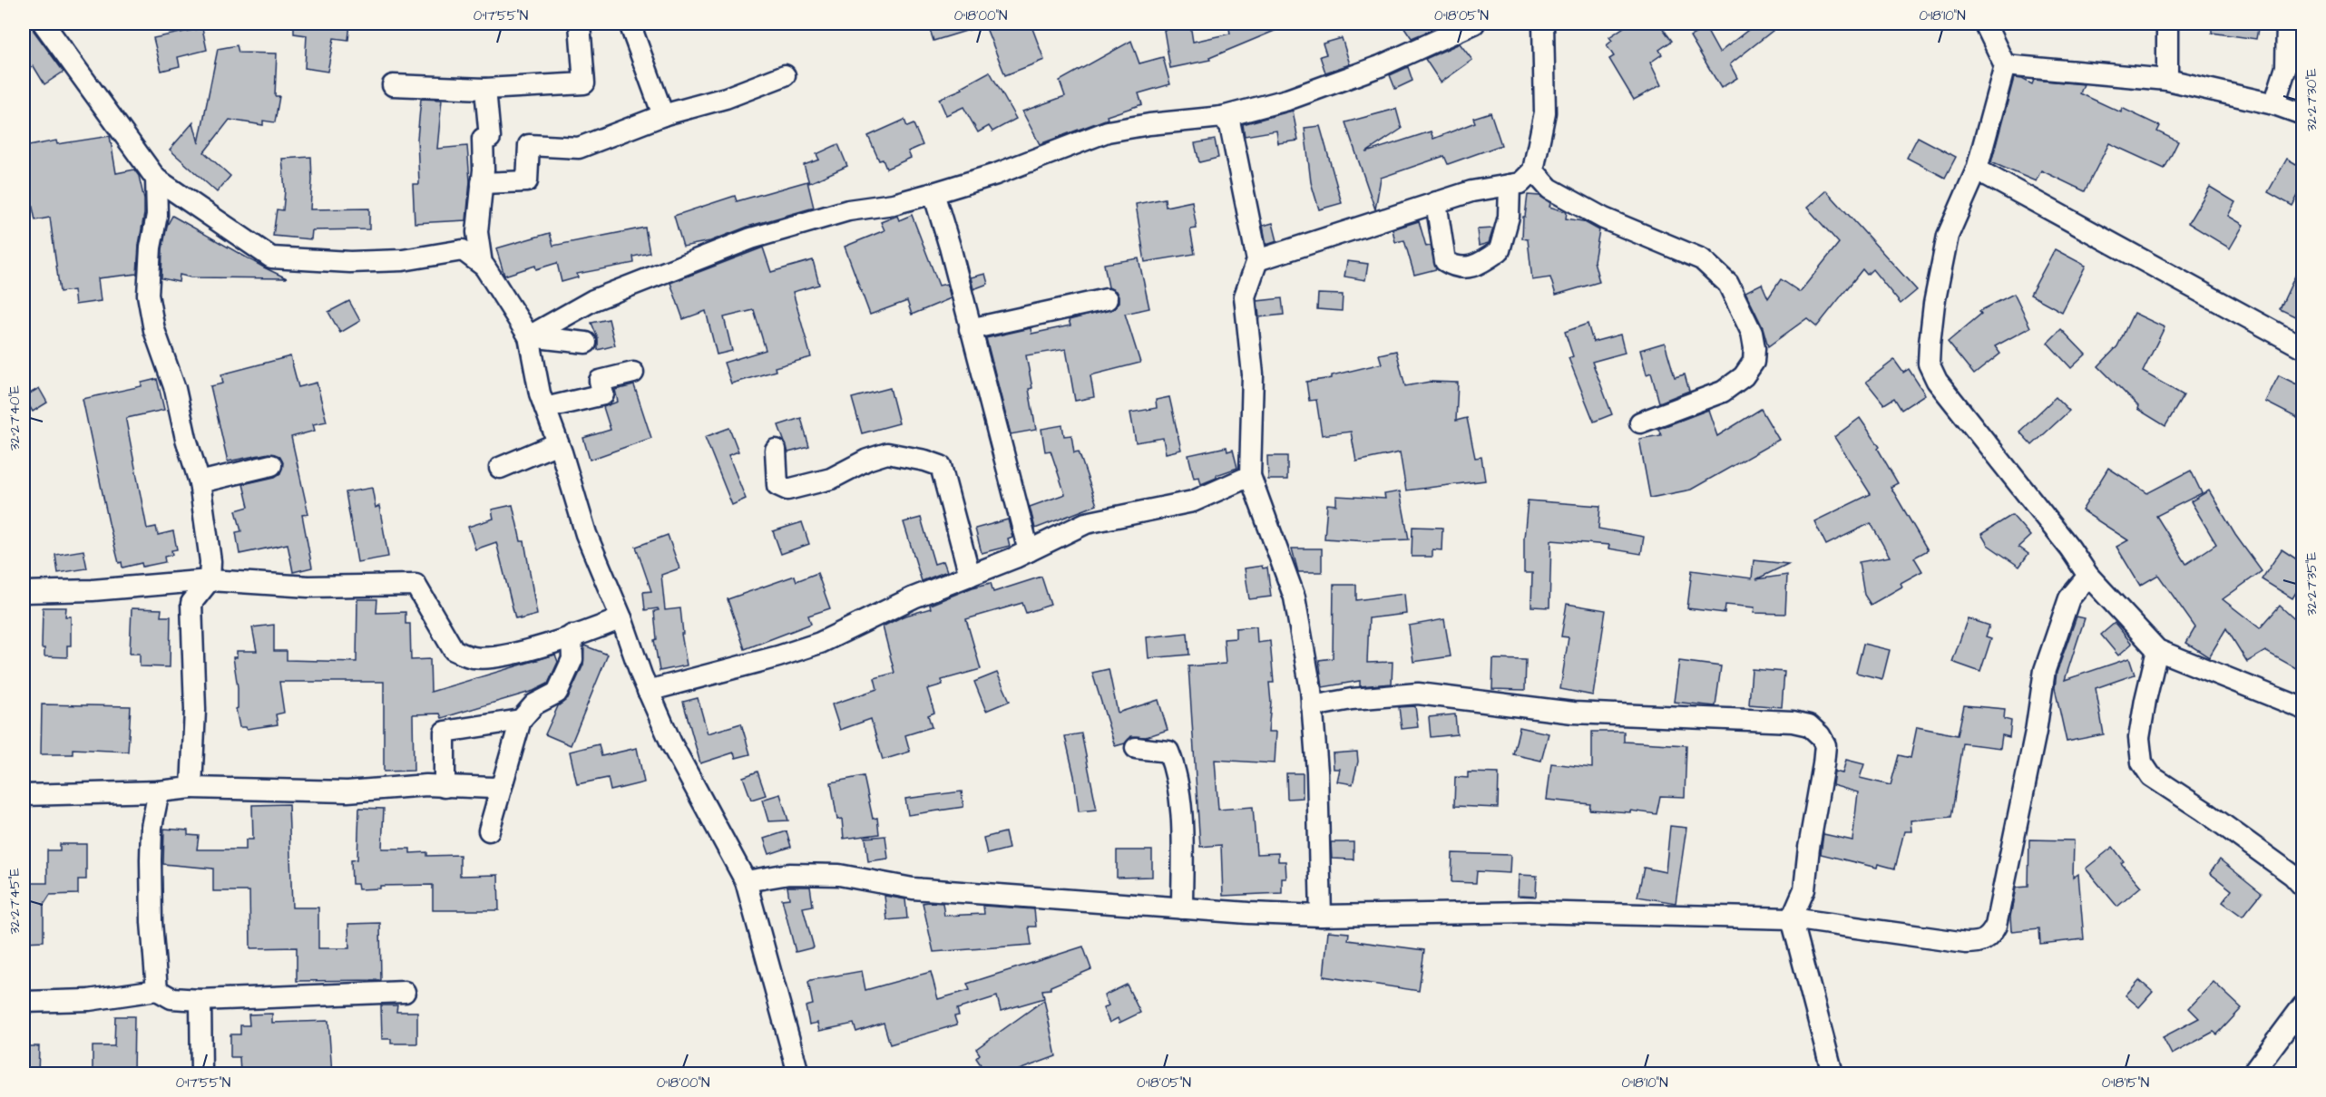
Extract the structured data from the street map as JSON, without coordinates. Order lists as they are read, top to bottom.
{
  "coordinates": [
    "0°17'55\"N",
    "0°18'00\"N",
    "0°18'05\"N",
    "0°18'10\"N",
    "32°27'30\"E",
    "32°27'40\"E",
    "32°27'35\"E",
    "32°27'45\"E",
    "0°18'15\"N"
  ]
}
